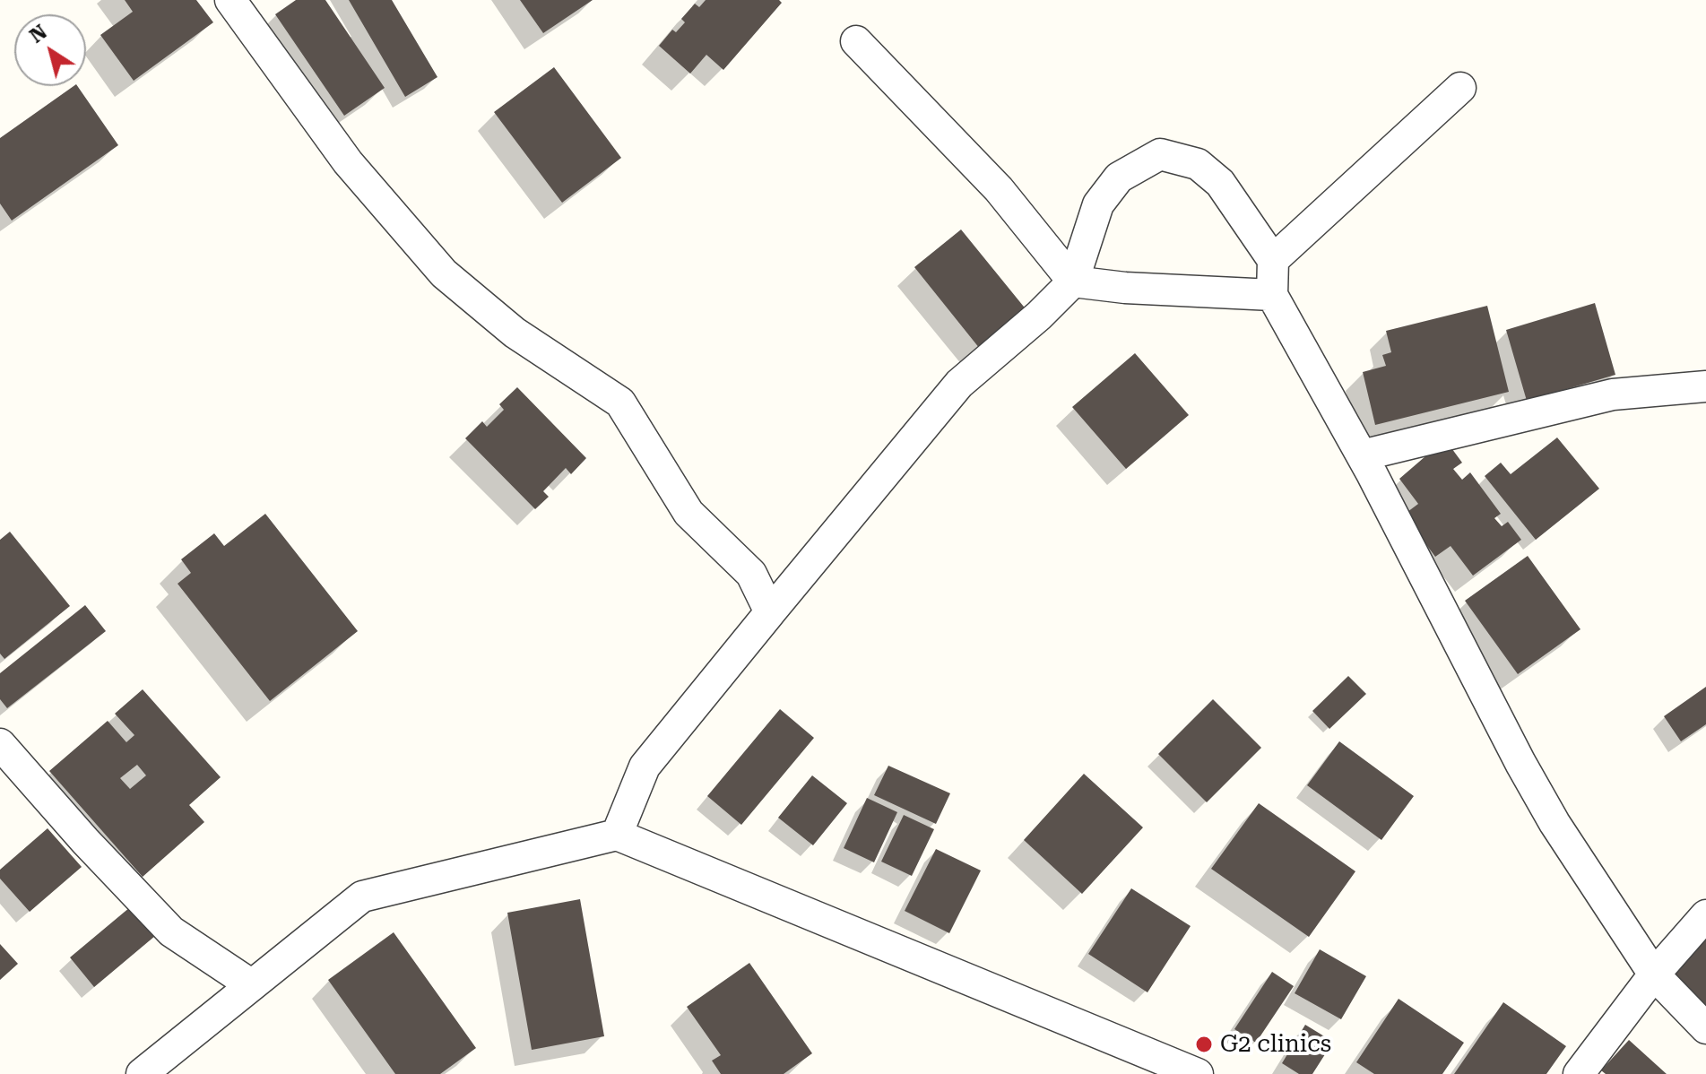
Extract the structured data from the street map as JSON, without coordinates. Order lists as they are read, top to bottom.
{
  "places": ["G2 clinics"],
  "north": "top left"
}
